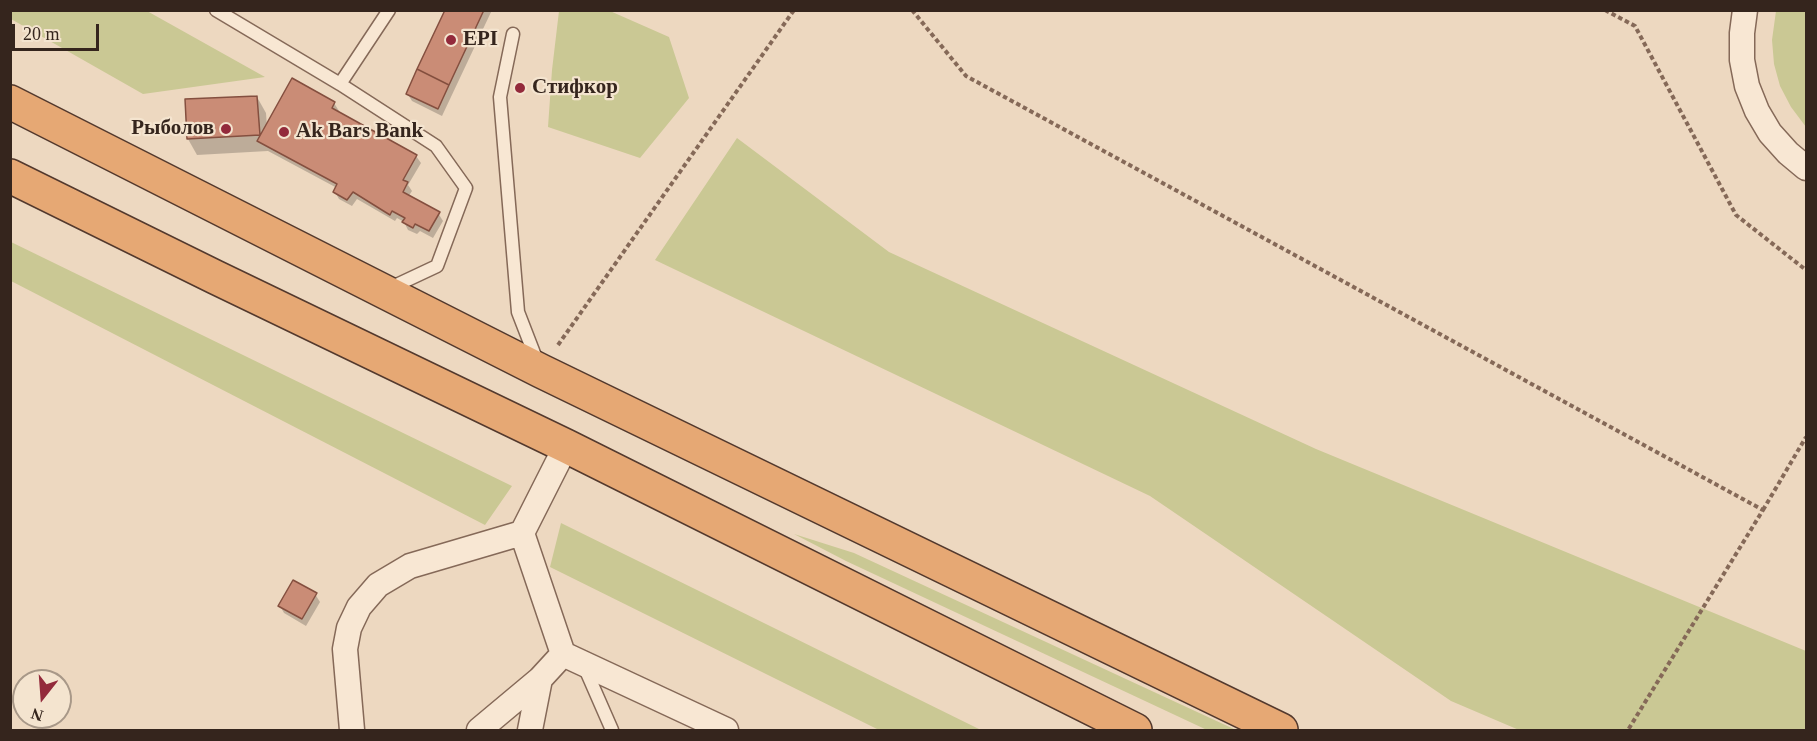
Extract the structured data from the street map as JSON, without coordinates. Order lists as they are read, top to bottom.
{
  "places": [
    "EPI",
    "Стифкор",
    "Рыболов",
    "Ak Bars Bank"
  ],
  "scale_bar": "20 m",
  "north": "bottom"
}
